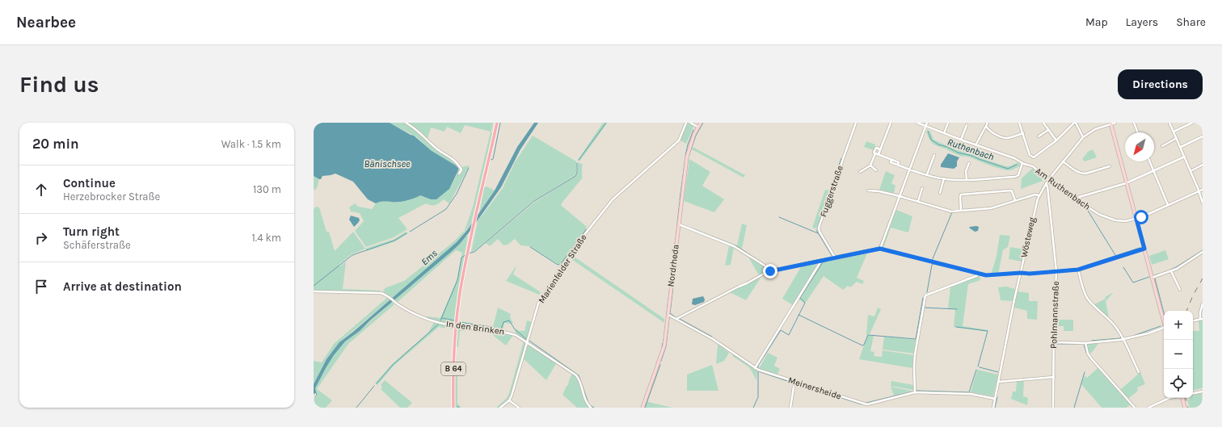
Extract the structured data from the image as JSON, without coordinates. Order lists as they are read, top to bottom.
{
  "streets": {
    "main road": ["Nordrheda", "B 64"],
    "street": [
      "Am Ruthenbach",
      "Fuggerstraße",
      "Wösteweg",
      "Marienfelder Straße",
      "Pohlmannstraße",
      "In den Brinken",
      "Meinersheide"
    ]
  },
  "crossings": [
    ["Am Ruthenbach", "Wösteweg"],
    ["Wösteweg", "Pohlmannstraße"],
    ["Wösteweg", "Meinersheide"],
    ["Nordrheda", "Meinersheide"],
    ["Marienfelder Straße", "In den Brinken"]
  ],
  "water": ["Ruthenbach", "Bänischsee", "Ems"],
  "north": "bottom left",
  "page": {
    "header": "Nearbee",
    "nav": ["Map", "Layers", "Share"],
    "buttons": "Directions",
    "title": "Find us",
    "heading": ["20 min", "Walk · 1.5 km"],
    "list": [
      ["Continue", "Herzebrocker Straße", "130 m"],
      ["Turn right", "Schäferstraße", "1.4 km"],
      "Arrive at destination"
    ],
    "map_buttons": ["+", "−"]
  }
}
